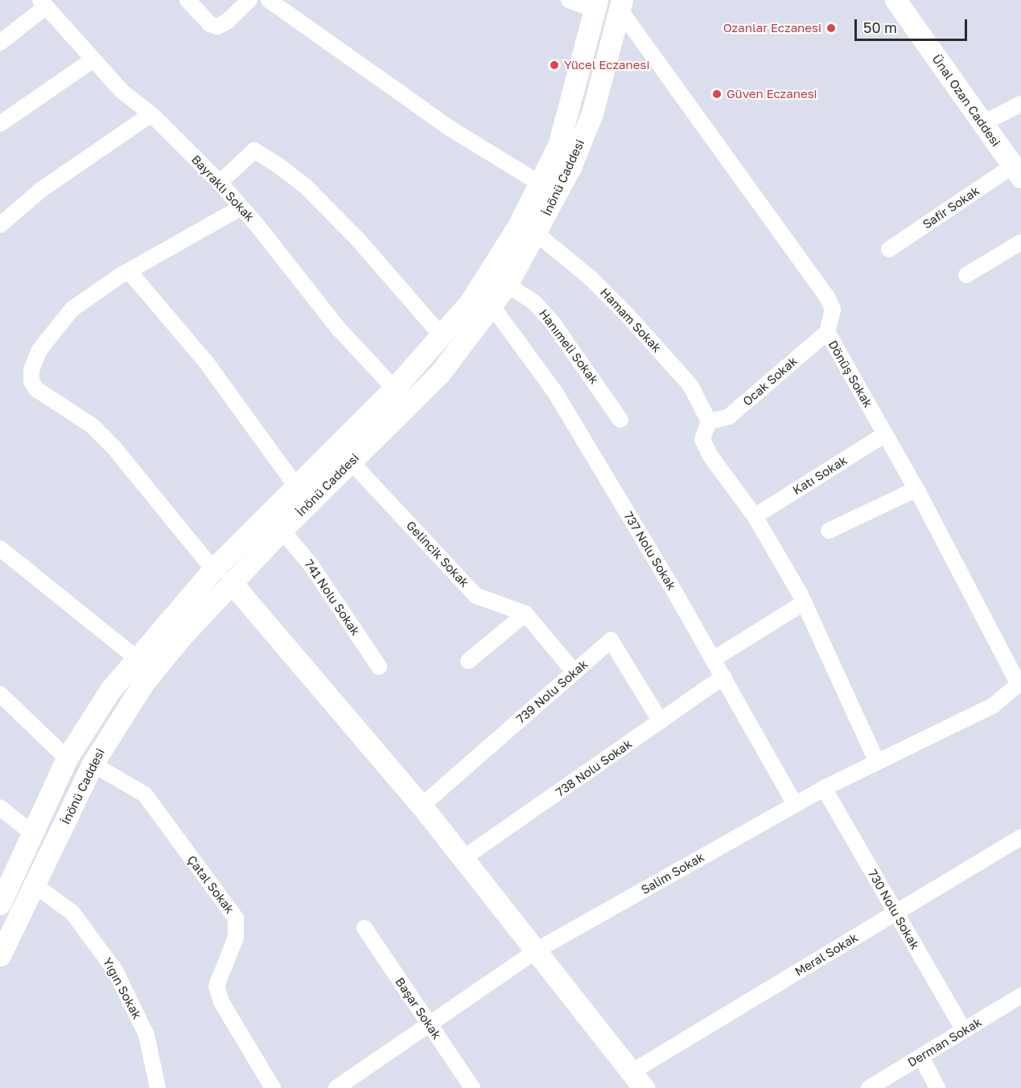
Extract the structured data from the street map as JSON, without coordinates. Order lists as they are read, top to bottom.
{
  "streets": {
    "main road": ["Ünal Ozan Caddesi", "İnönü Caddesi"],
    "street": [
      "Bayraklı Sokak",
      "Safir Sokak",
      "Hamam Sokak",
      "Hanımeli Sokak",
      "Dönüş Sokak",
      "Ocak Sokak",
      "Katı Sokak",
      "737 Nolu Sokak",
      "Gelincik Sokak",
      "741 Nolu Sokak",
      "739 Nolu Sokak",
      "738 Nolu Sokak",
      "Salim Sokak",
      "Çatal Sokak",
      "730 Nolu Sokak",
      "Meral Sokak",
      "Yığın Sokak",
      "Başar Sokak",
      "Derman Sokak"
    ]
  },
  "crossings": [
    ["Ünal Ozan Caddesi", "Safir Sokak"],
    ["İnönü Caddesi", "Bayraklı Sokak"],
    ["İnönü Caddesi", "Hamam Sokak"],
    ["İnönü Caddesi", "Hanımeli Sokak"],
    ["İnönü Caddesi", "Dönüş Sokak"],
    ["İnönü Caddesi", "737 Nolu Sokak"],
    ["İnönü Caddesi", "Gelincik Sokak"],
    ["İnönü Caddesi", "741 Nolu Sokak"],
    ["İnönü Caddesi", "Çatal Sokak"],
    ["İnönü Caddesi", "Yığın Sokak"],
    ["Hamam Sokak", "Ocak Sokak"],
    ["Dönüş Sokak", "Ocak Sokak"],
    ["Dönüş Sokak", "Katı Sokak"],
    ["Dönüş Sokak", "Salim Sokak"],
    ["737 Nolu Sokak", "738 Nolu Sokak"],
    ["737 Nolu Sokak", "Salim Sokak"],
    ["Gelincik Sokak", "739 Nolu Sokak"],
    ["739 Nolu Sokak", "738 Nolu Sokak"],
    ["Salim Sokak", "730 Nolu Sokak"],
    ["Salim Sokak", "Başar Sokak"],
    ["730 Nolu Sokak", "Meral Sokak"],
    ["730 Nolu Sokak", "Derman Sokak"]
  ],
  "places": ["Ozanlar Eczanesi", "Yücel Eczanesi", "Güven Eczanesi"],
  "scale_bar": "50 m"
}
